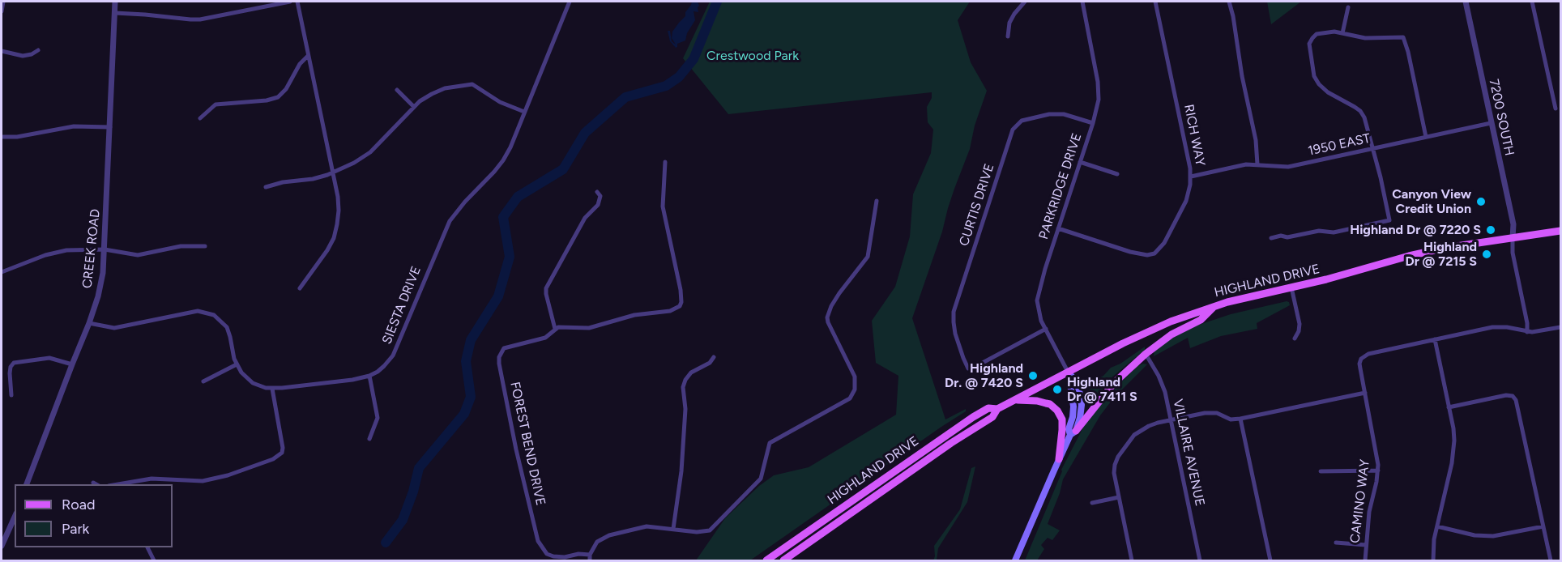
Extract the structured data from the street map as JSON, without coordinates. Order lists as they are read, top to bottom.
{
  "streets": {
    "main road": ["HIGHLAND DRIVE"],
    "street": [
      "7200 SOUTH",
      "RICH WAY",
      "1950 EAST",
      "PARKRIDGE DRIVE",
      "CURTIS DRIVE",
      "CREEK ROAD",
      "SIESTA DRIVE",
      "FOREST BEND DRIVE",
      "VILLAIRE AVENUE",
      "CAMINO WAY"
    ]
  },
  "crossings": [
    ["7200 SOUTH", "1950 EAST"],
    ["7200 SOUTH", "HIGHLAND DRIVE"],
    ["RICH WAY", "1950 EAST"],
    ["RICH WAY", "PARKRIDGE DRIVE"],
    ["PARKRIDGE DRIVE", "CURTIS DRIVE"],
    ["PARKRIDGE DRIVE", "HIGHLAND DRIVE"],
    ["CREEK ROAD", "SIESTA DRIVE"]
  ],
  "parks": ["Crestwood Park"],
  "places": [
    "Canyon View Credit Union",
    "Highland Dr @ 7220 S",
    "Highland Dr @ 7215 S",
    "Highland Dr. @ 7420 S",
    "Highland Dr @ 7411 S"
  ],
  "legend": ["Road", "Park"]
}
